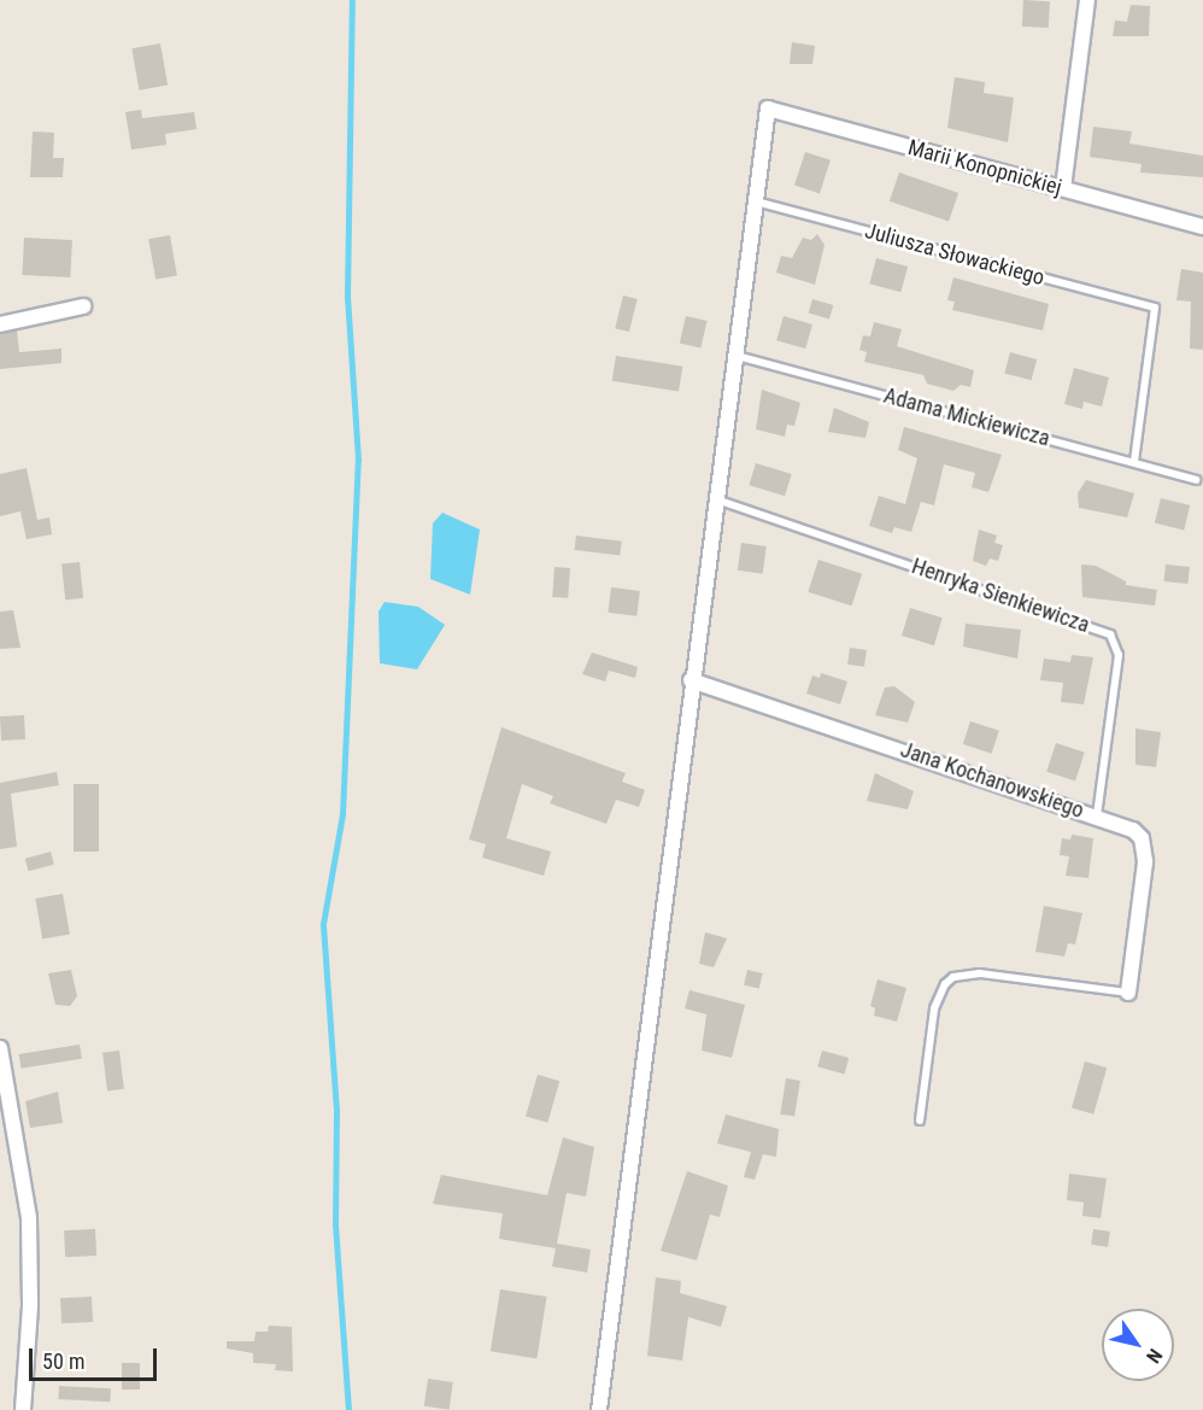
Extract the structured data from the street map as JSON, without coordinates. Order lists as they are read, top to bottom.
{
  "streets": {
    "street": ["Marii Konopnickiej", "Jana Kochanowskiego"],
    "lane": ["Juliusza Słowackiego", "Adama Mickiewicza", "Henryka Sienkiewicza"]
  },
  "crossings": [
    ["Marii Konopnickiej", "Juliusza Słowackiego"],
    ["Juliusza Słowackiego", "Adama Mickiewicza"],
    ["Henryka Sienkiewicza", "Jana Kochanowskiego"]
  ],
  "scale_bar": "50 m",
  "north": "bottom right"
}
